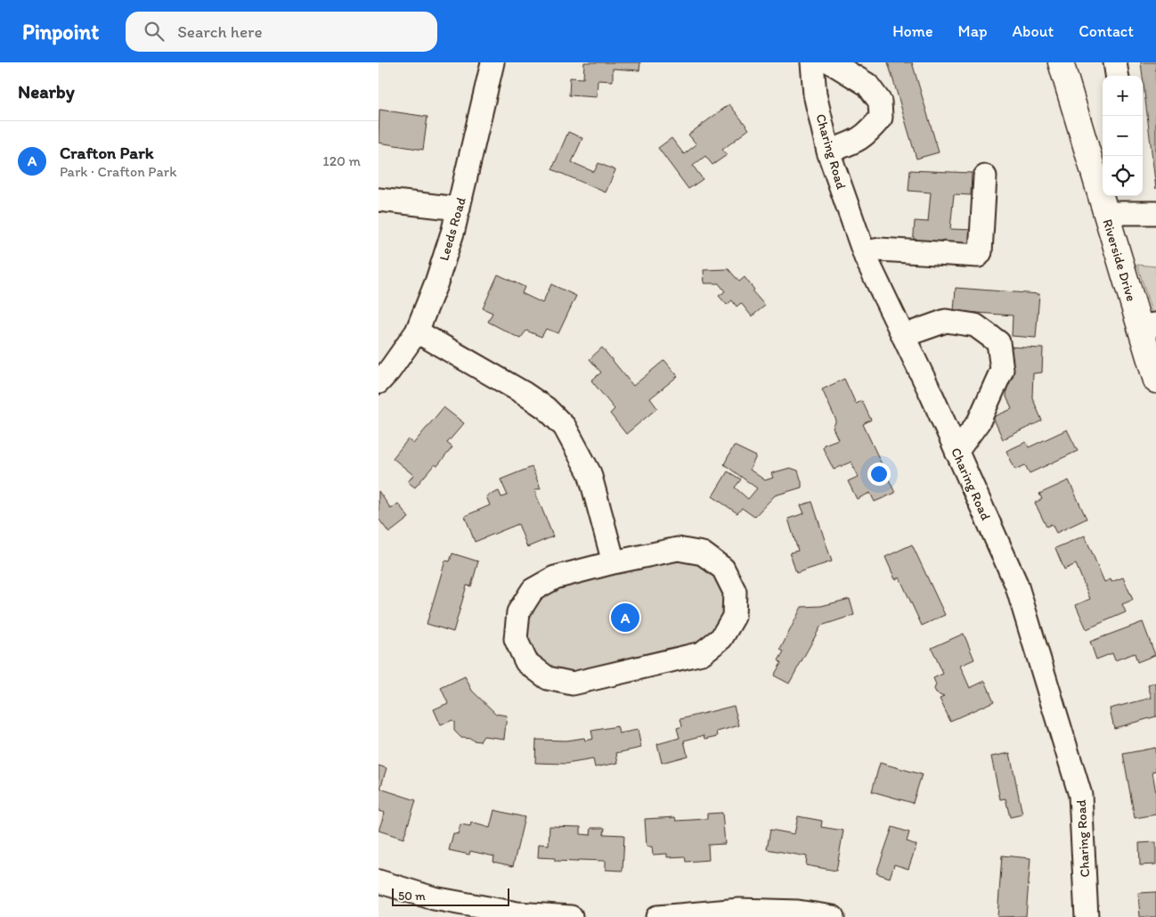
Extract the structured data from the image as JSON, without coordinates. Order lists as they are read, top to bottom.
{
  "streets": {
    "main road": ["Riverside Drive"],
    "street": ["Charing Road", "Leeds Road"]
  },
  "scale_bar": "50 m",
  "page": {
    "header": "Pinpoint",
    "search": "Search here",
    "nav": [
      "Home",
      "Map",
      "About",
      "Contact"
    ],
    "heading": "Nearby",
    "map_buttons": ["+", "−"],
    "list": [
      {
        "mark": "A",
        "name": "Crafton Park",
        "note": "Park · Crafton Park",
        "value": "120 m"
      }
    ],
    "pins": "A",
    "scale": "50 m"
  }
}
